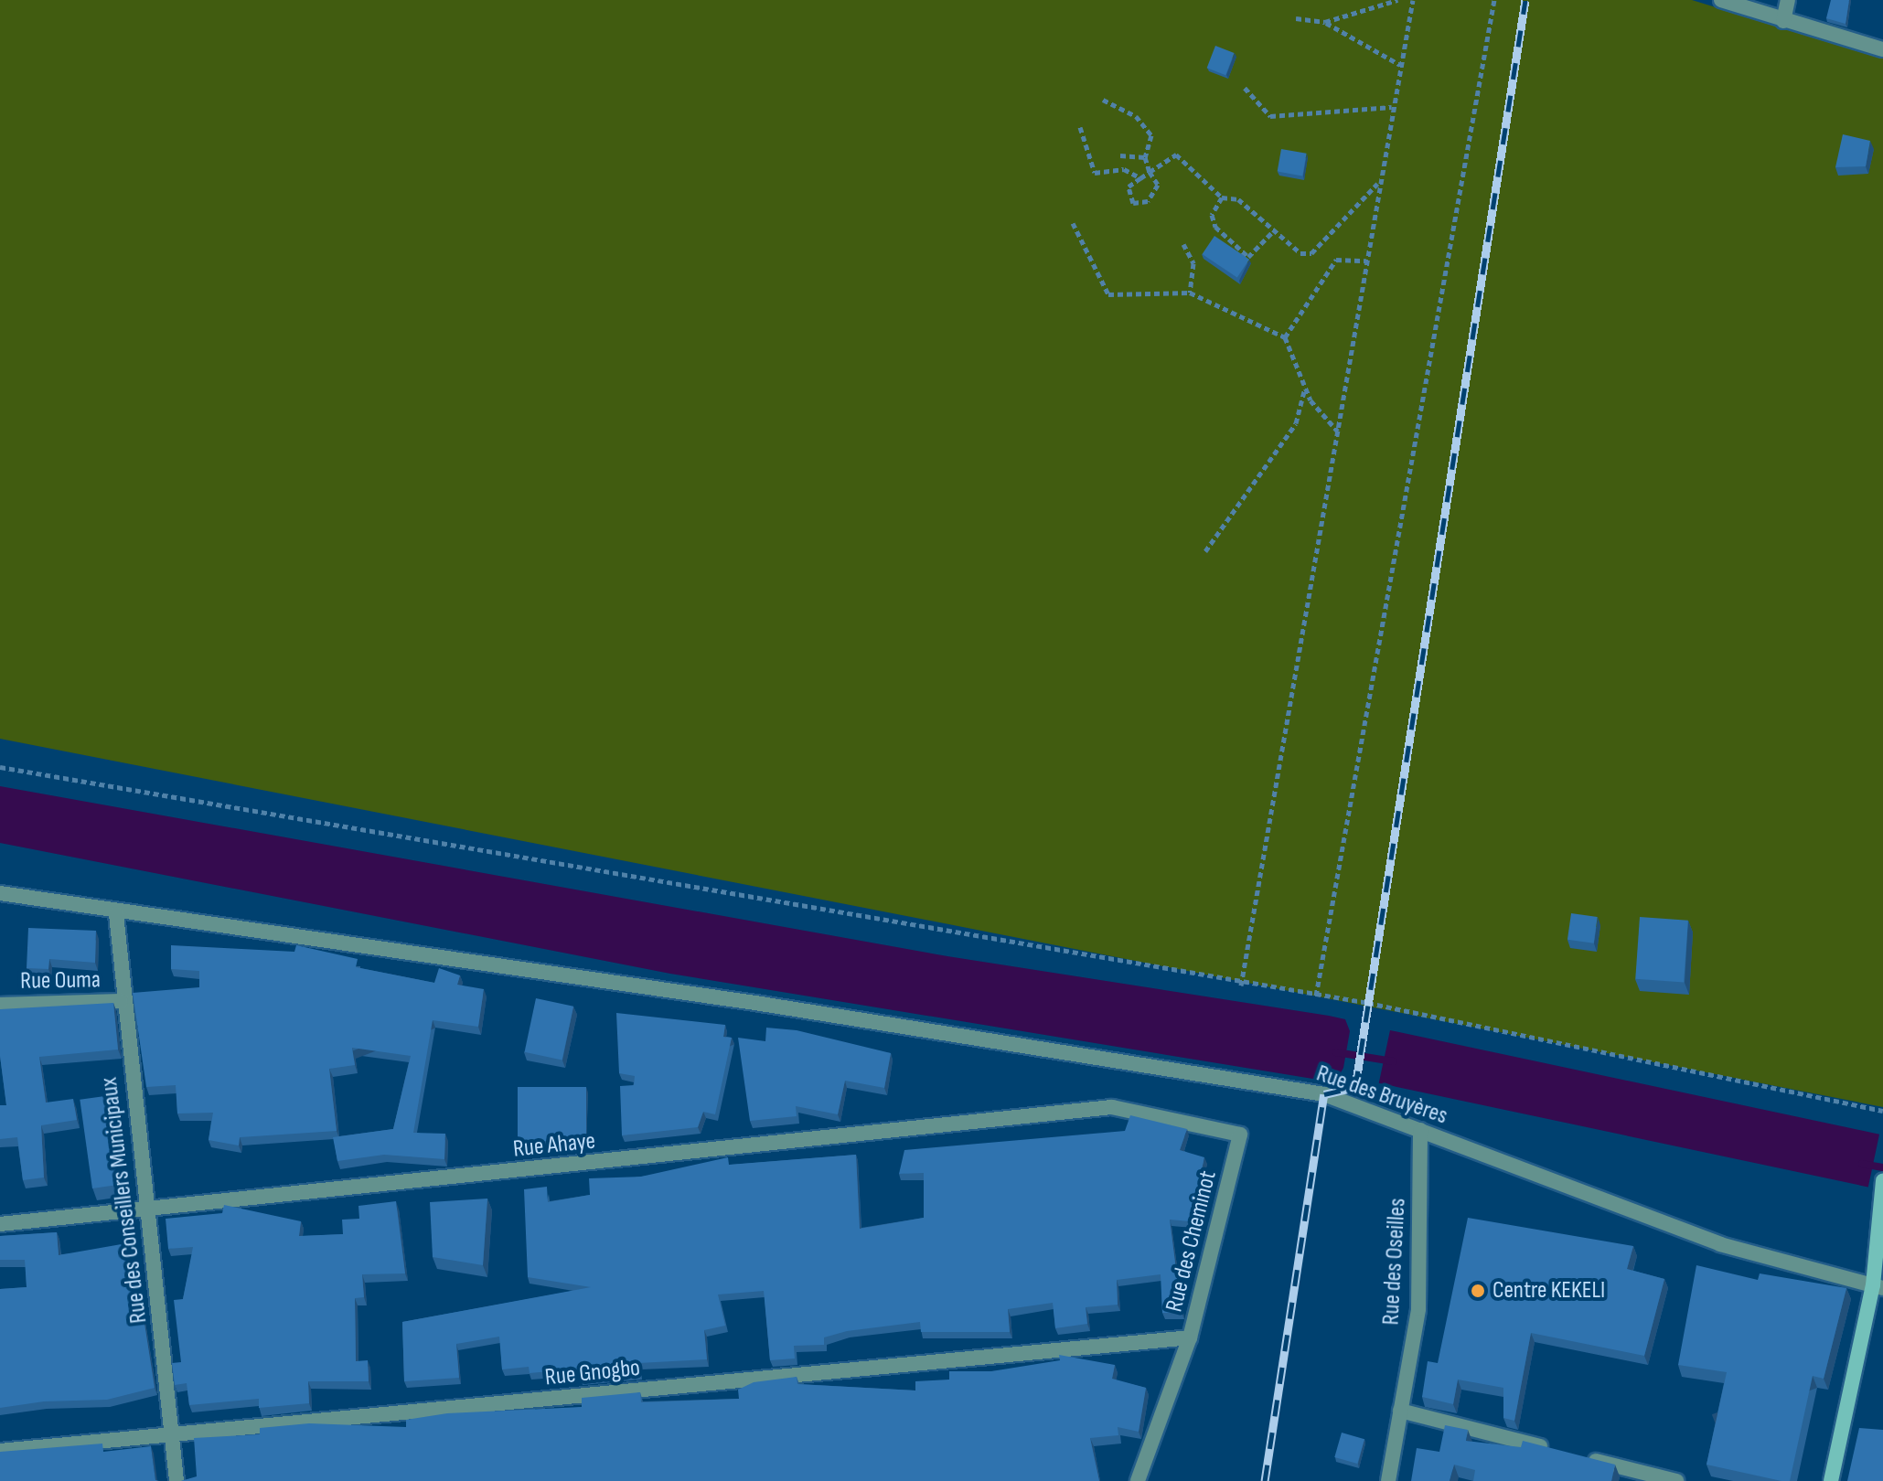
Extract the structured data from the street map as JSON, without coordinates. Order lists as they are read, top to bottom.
{
  "streets": {
    "street": [
      "Rue Ouma",
      "Rue des Bruyères",
      "Rue Ahaye",
      "Rue des Conseillers Municipaux",
      "Rue des Cheminot",
      "Rue des Oseilles",
      "Rue Gnogbo"
    ]
  },
  "crossings": [
    ["Rue Ouma", "Rue des Conseillers Municipaux"],
    ["Rue des Bruyères", "Rue des Conseillers Municipaux"],
    ["Rue des Bruyères", "Rue des Oseilles"],
    ["Rue Ahaye", "Rue des Conseillers Municipaux"],
    ["Rue Ahaye", "Rue des Cheminot"],
    ["Rue des Conseillers Municipaux", "Rue Gnogbo"],
    ["Rue des Cheminot", "Rue Gnogbo"]
  ],
  "places": ["Centre KEKELI"]
}
